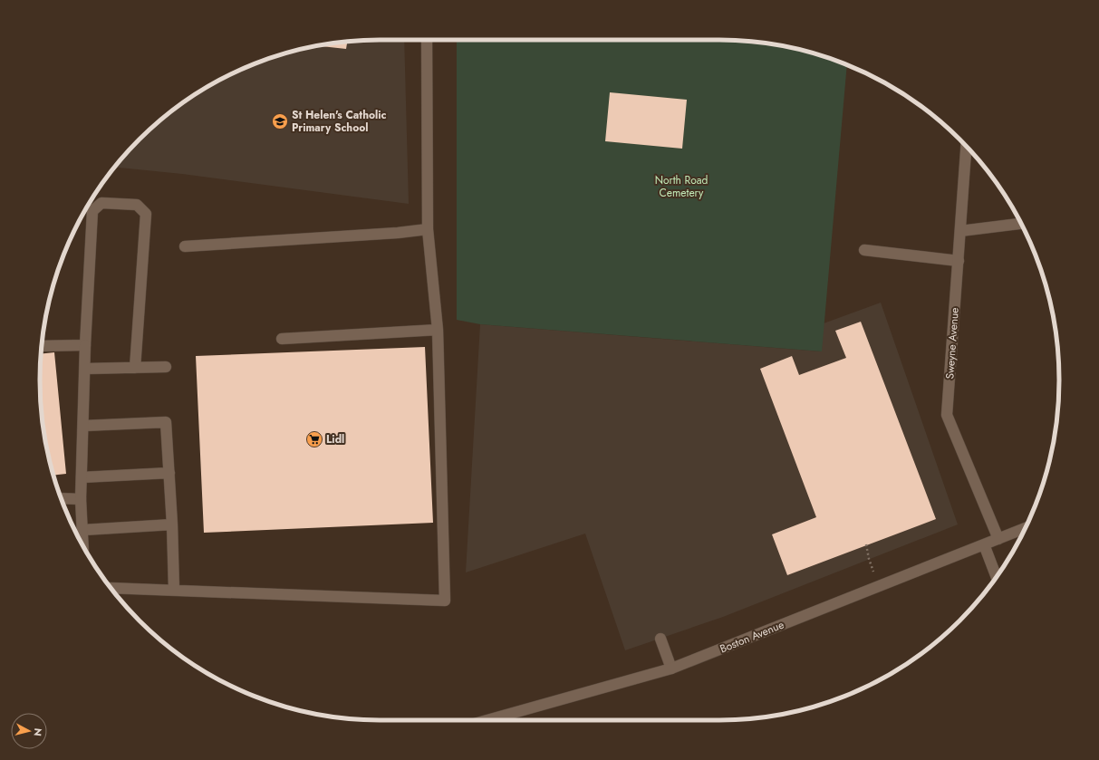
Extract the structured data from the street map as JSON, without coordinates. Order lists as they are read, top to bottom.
{
  "streets": {
    "street": ["Sweyne Avenue", "Boston Avenue"]
  },
  "crossings": [
    ["Sweyne Avenue", "Boston Avenue"]
  ],
  "parks": ["North Road Cemetery"],
  "places": {
    "school or university": ["St Helen's Catholic Primary School"],
    "supermarket": ["Lidl"]
  },
  "north": "right"
}
